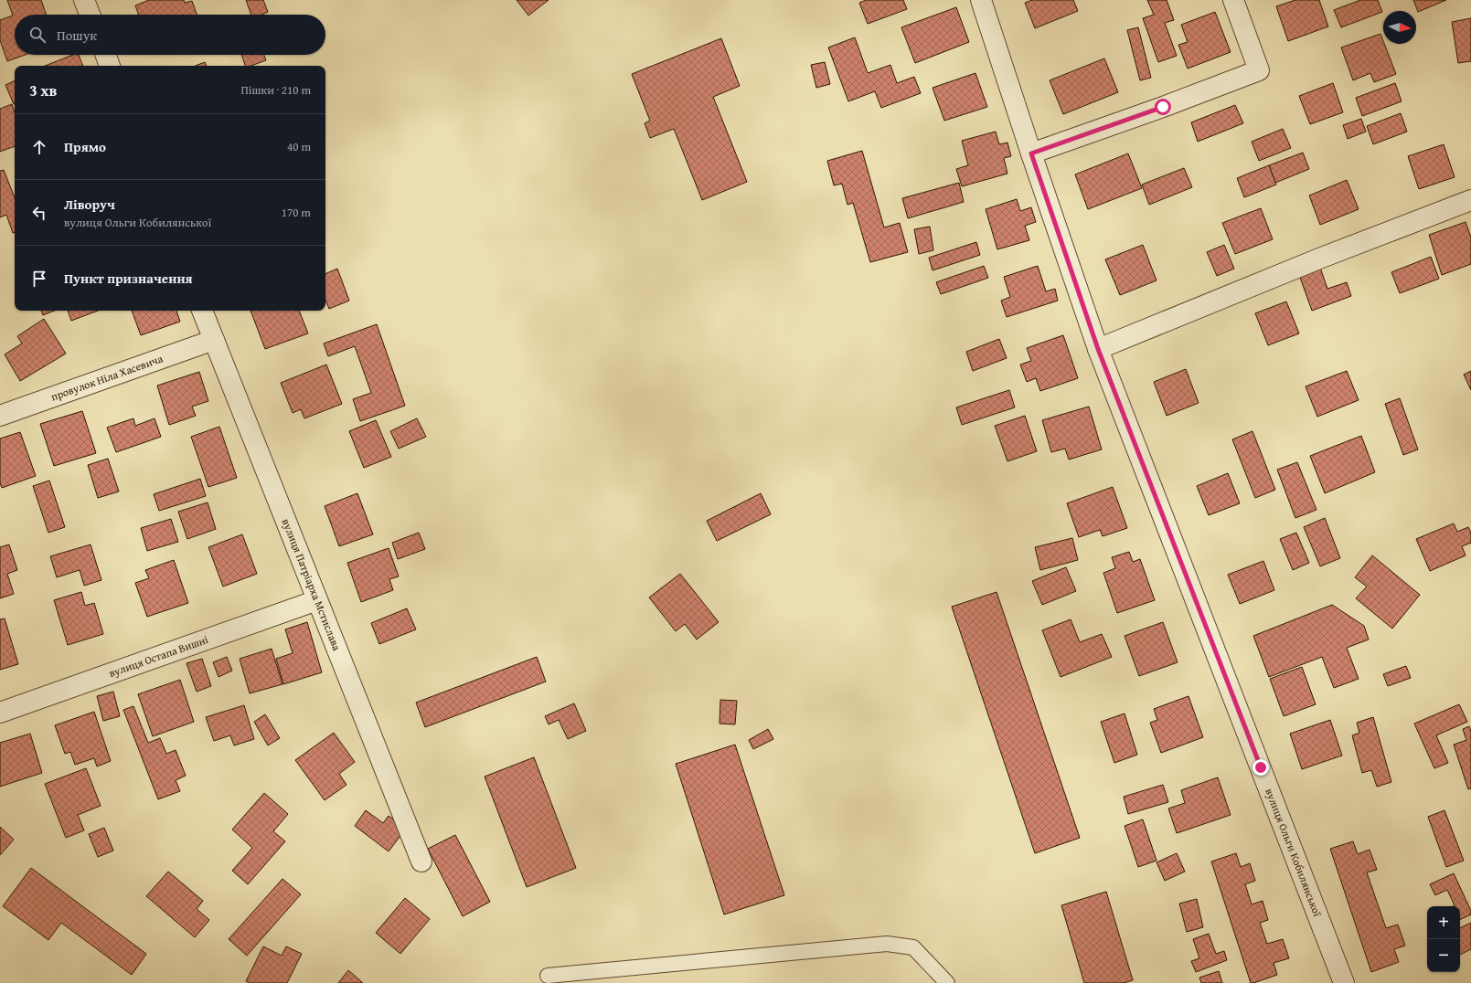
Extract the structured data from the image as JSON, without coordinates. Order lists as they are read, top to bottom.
{
  "streets": {
    "street": [
      "провулок Ніла Хасевича",
      "вулиця Патріарха Мстислава",
      "вулиця Остапа Вишні",
      "вулиця Ольги Кобилянської"
    ]
  },
  "crossings": [
    ["провулок Ніла Хасевича", "вулиця Патріарха Мстислава"],
    ["вулиця Патріарха Мстислава", "вулиця Остапа Вишні"]
  ],
  "north": "right",
  "page": {
    "search": "Пошук",
    "heading": ["3 хв", "Пішки · 210 m"],
    "list": [
      ["Прямо", "40 m"],
      ["Ліворуч", "вулиця Ольги Кобилянської", "170 m"],
      "Пункт призначення"
    ],
    "map_buttons": ["+", "−"]
  }
}
